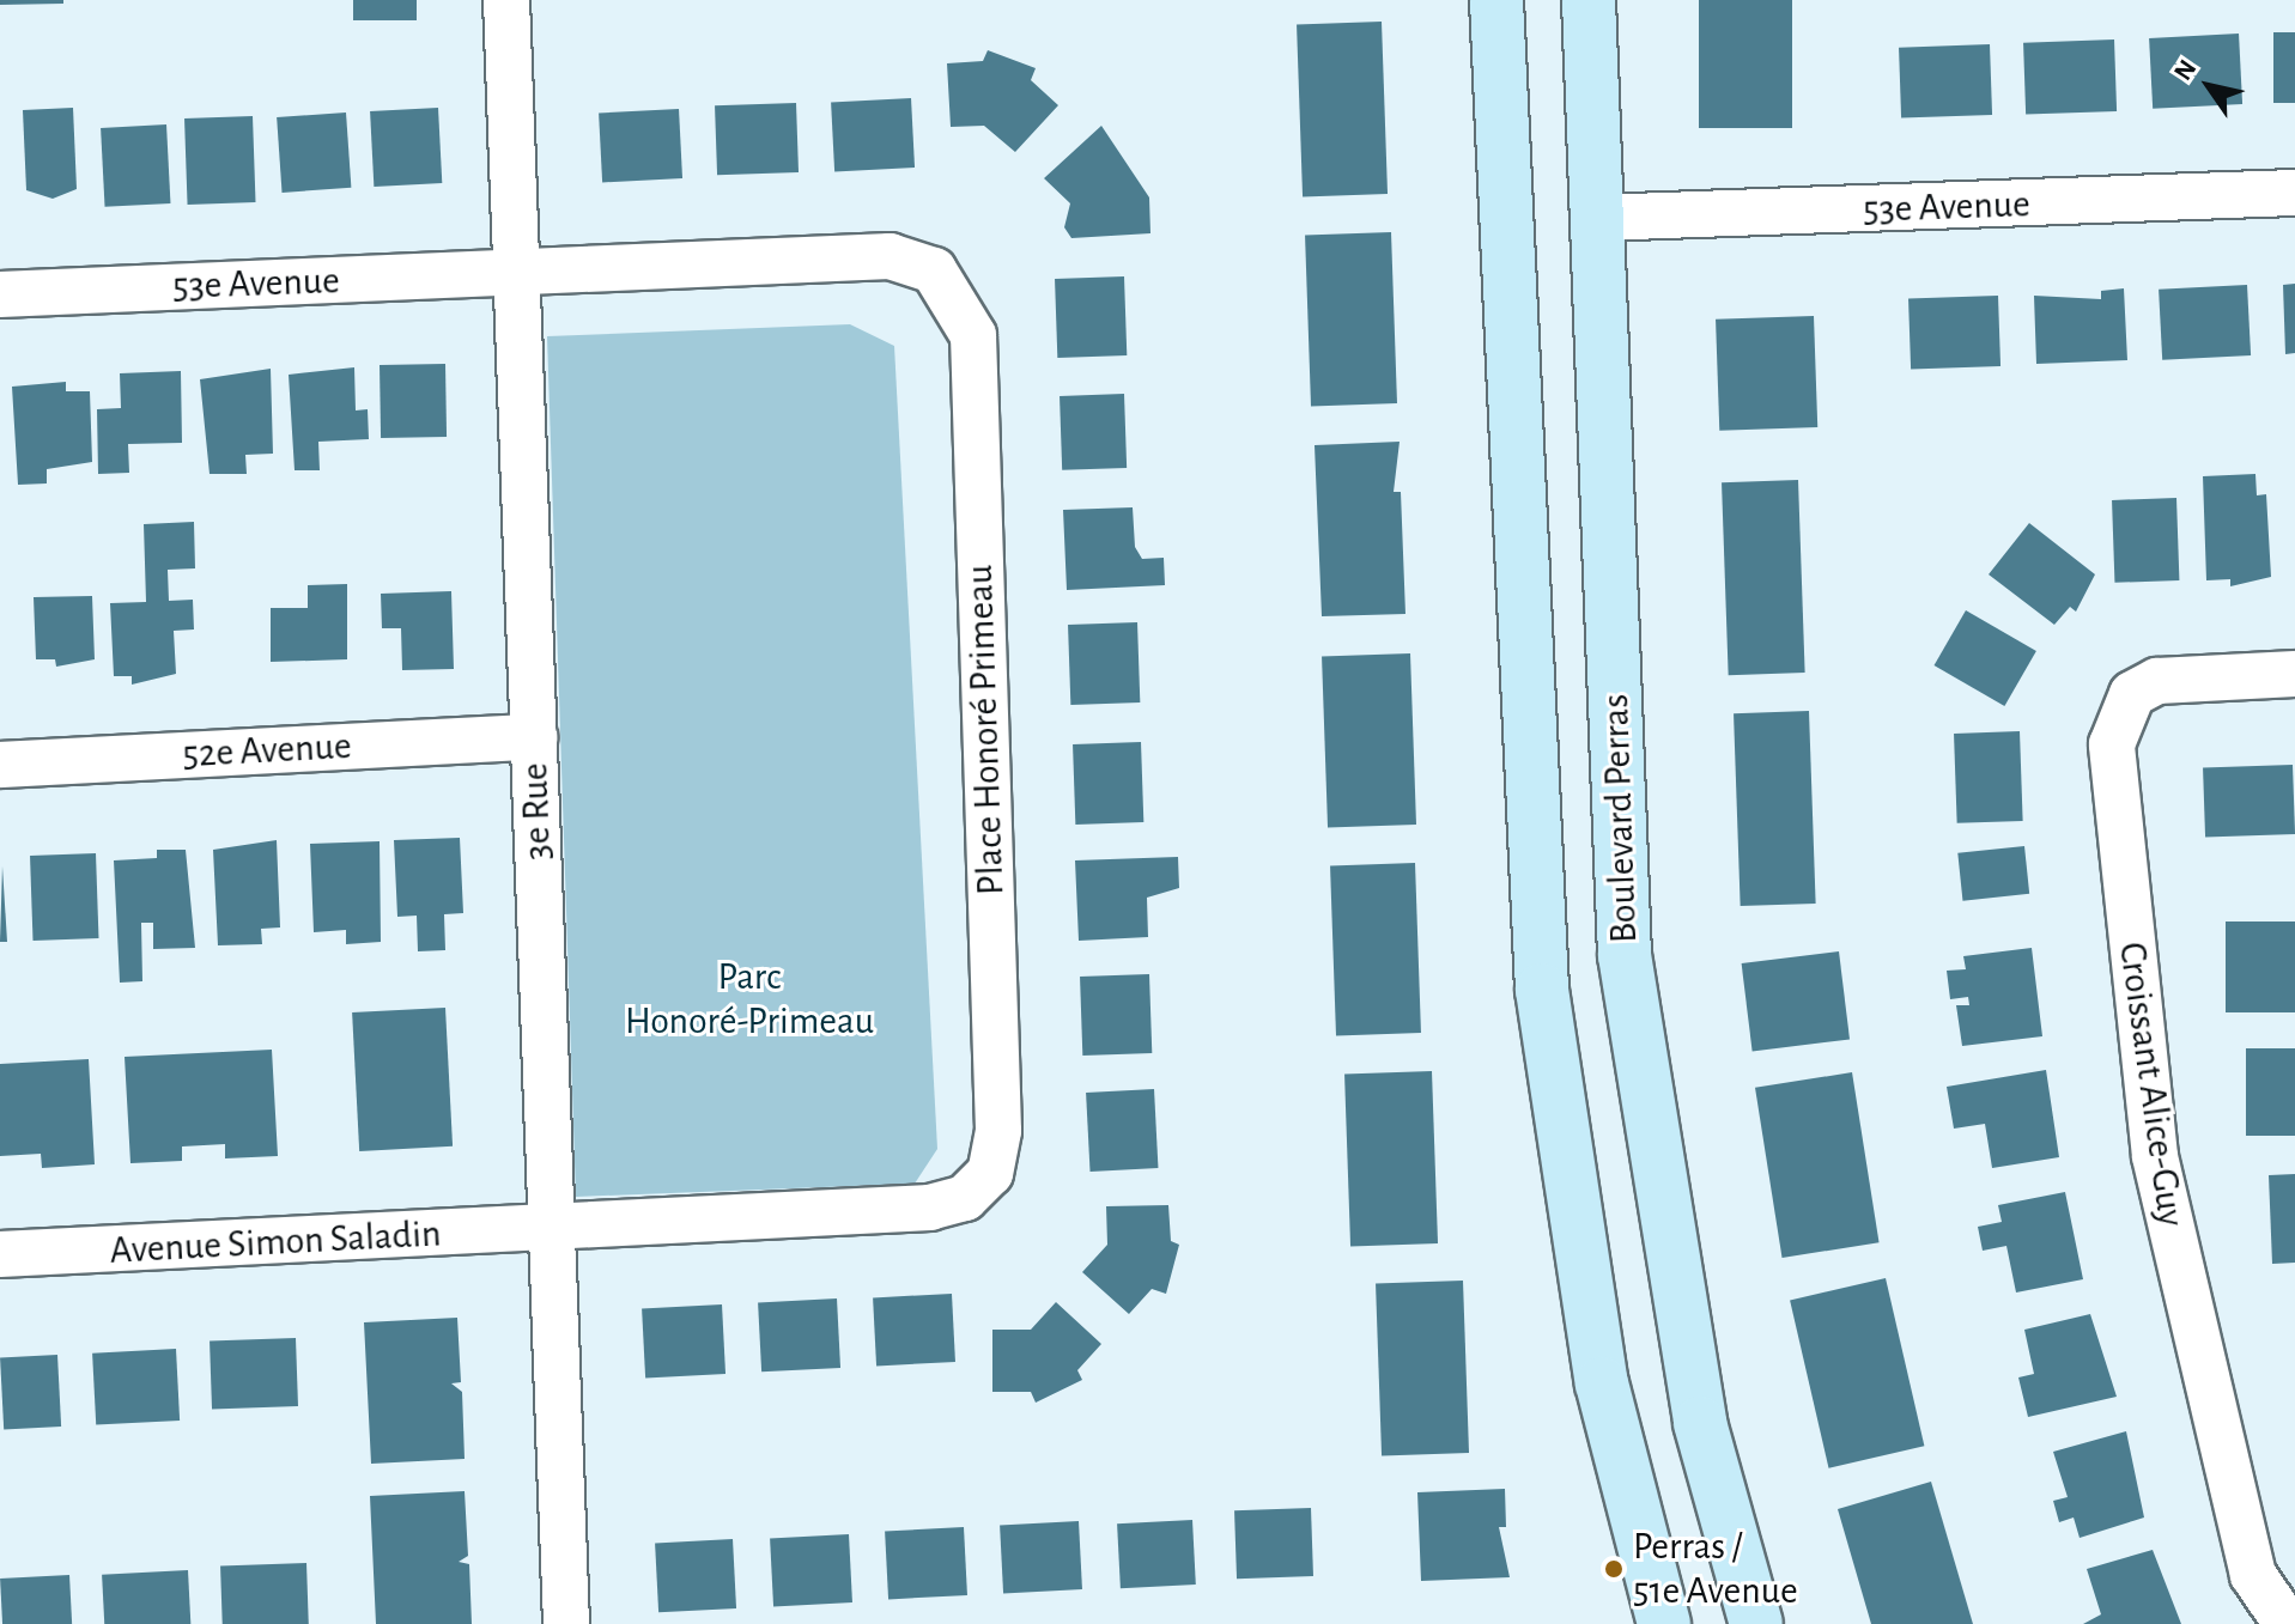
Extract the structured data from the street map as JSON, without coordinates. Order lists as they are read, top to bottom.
{
  "streets": {
    "main road": ["Boulevard Perras"],
    "street": [
      "53e Avenue",
      "Place Honoré Primeau",
      "52e Avenue",
      "3e Rue",
      "Croissant Alice-Guy",
      "Avenue Simon Saladin"
    ]
  },
  "crossings": [
    ["53e Avenue", "Place Honoré Primeau"],
    ["53e Avenue", "3e Rue"],
    ["53e Avenue", "Boulevard Perras"],
    ["Place Honoré Primeau", "3e Rue"],
    ["Place Honoré Primeau", "Avenue Simon Saladin"],
    ["52e Avenue", "3e Rue"],
    ["3e Rue", "Avenue Simon Saladin"]
  ],
  "parks": ["Parc Honoré-Primeau"],
  "places": ["Perras / 51e Avenue"],
  "north": "top left"
}
